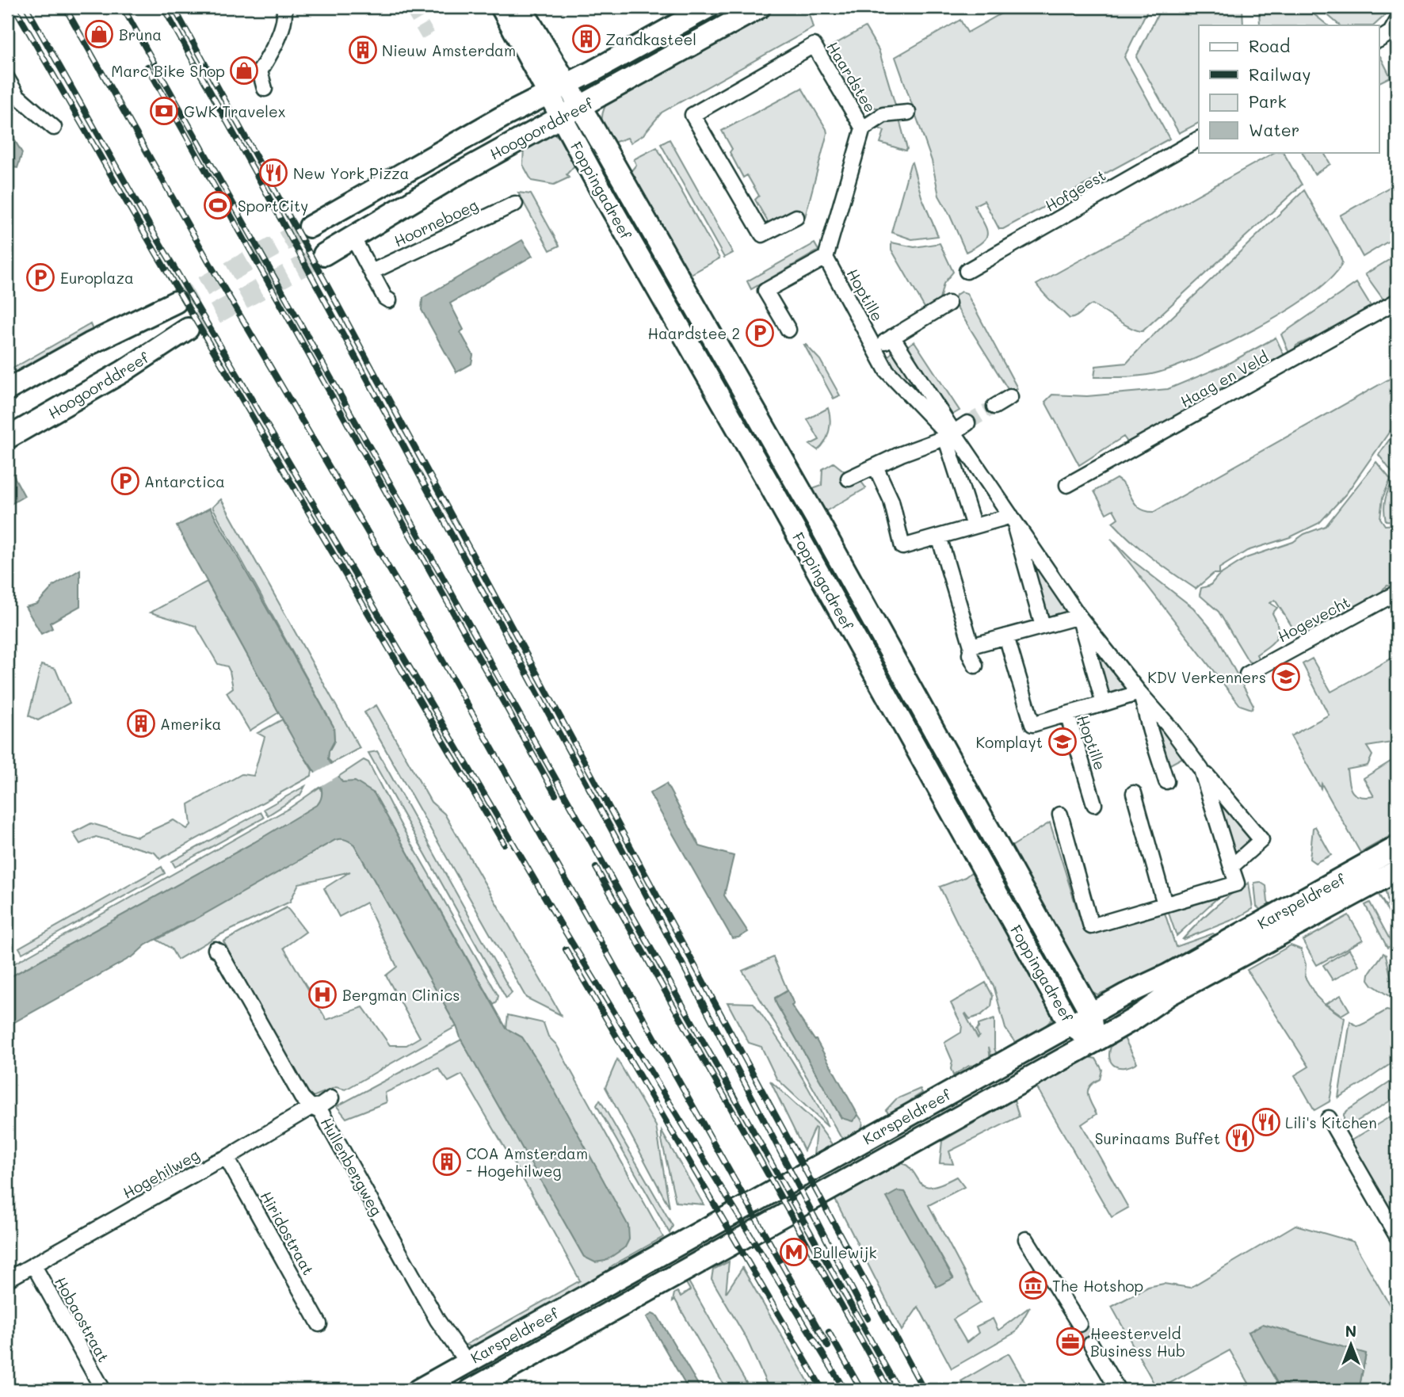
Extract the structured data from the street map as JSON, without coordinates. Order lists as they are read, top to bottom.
{
  "streets": {
    "street": [
      "Haardstee",
      "Hoogoorddreef",
      "Foppingadreef",
      "Hofgeest",
      "Hoorneboeg",
      "Hoptille",
      "Haag en Veld",
      "Hogevecht",
      "Karspeldreef",
      "Hullenbergweg",
      "Hogehilweg",
      "Hiridostraat",
      "Hobaostraat"
    ]
  },
  "crossings": [
    ["Haardstee", "Hoptille"],
    ["Hoogoorddreef", "Foppingadreef"],
    ["Foppingadreef", "Karspeldreef"],
    ["Karspeldreef", "Hullenbergweg"],
    ["Hullenbergweg", "Hogehilweg"],
    ["Hogehilweg", "Hiridostraat"],
    ["Hogehilweg", "Hobaostraat"]
  ],
  "places": {
    "shop": ["Bruna", "Marc Bike Shop"],
    "building": [
      "Zandkasteel",
      "Nieuw Amsterdam",
      "Amerika",
      "COA Amsterdam - Hogehilweg"
    ],
    "bank": ["GWK Travelex"],
    "restaurant": ["New York Pizza", "Lili's Kitchen", "Surinaams Buffet"],
    "sports": ["SportCity"],
    "parking": ["Europlaza", "Haardstee 2", "Antarctica"],
    "school or university": ["KDV Verkenners", "Komplayt"],
    "hospital": ["Bergman Clinics"],
    "metro station": ["Bullewijk"],
    "museum": ["The Hotshop"],
    "office": ["Heesterveld Business Hub"]
  },
  "legend": [
    "Road",
    "Railway",
    "Park",
    "Water"
  ],
  "north": "top"
}
